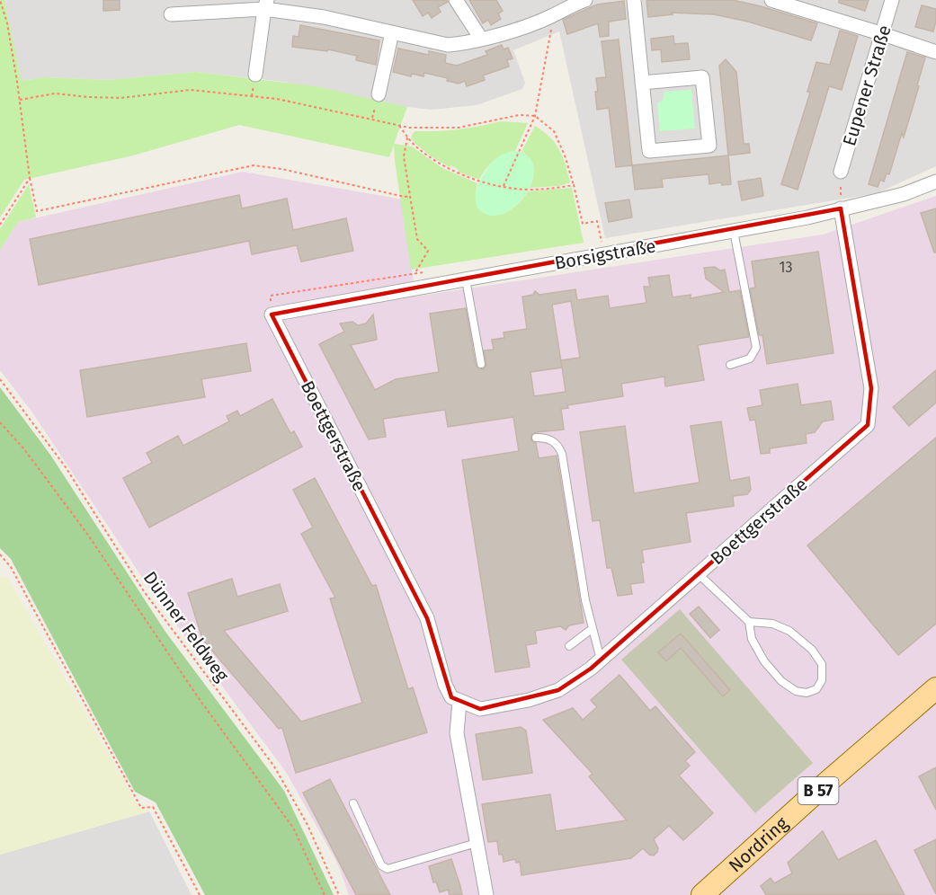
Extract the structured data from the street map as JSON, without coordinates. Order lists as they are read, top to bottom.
{
  "streets": {
    "main road": ["B 57", "Nordring"],
    "street": ["Eupener Straße", "Borsigstraße", "Boettgerstraße"],
    "path": ["Dünner Feldweg"]
  },
  "crossings": [
    ["Borsigstraße", "Boettgerstraße"]
  ],
  "house_numbers": ["13"]
}
